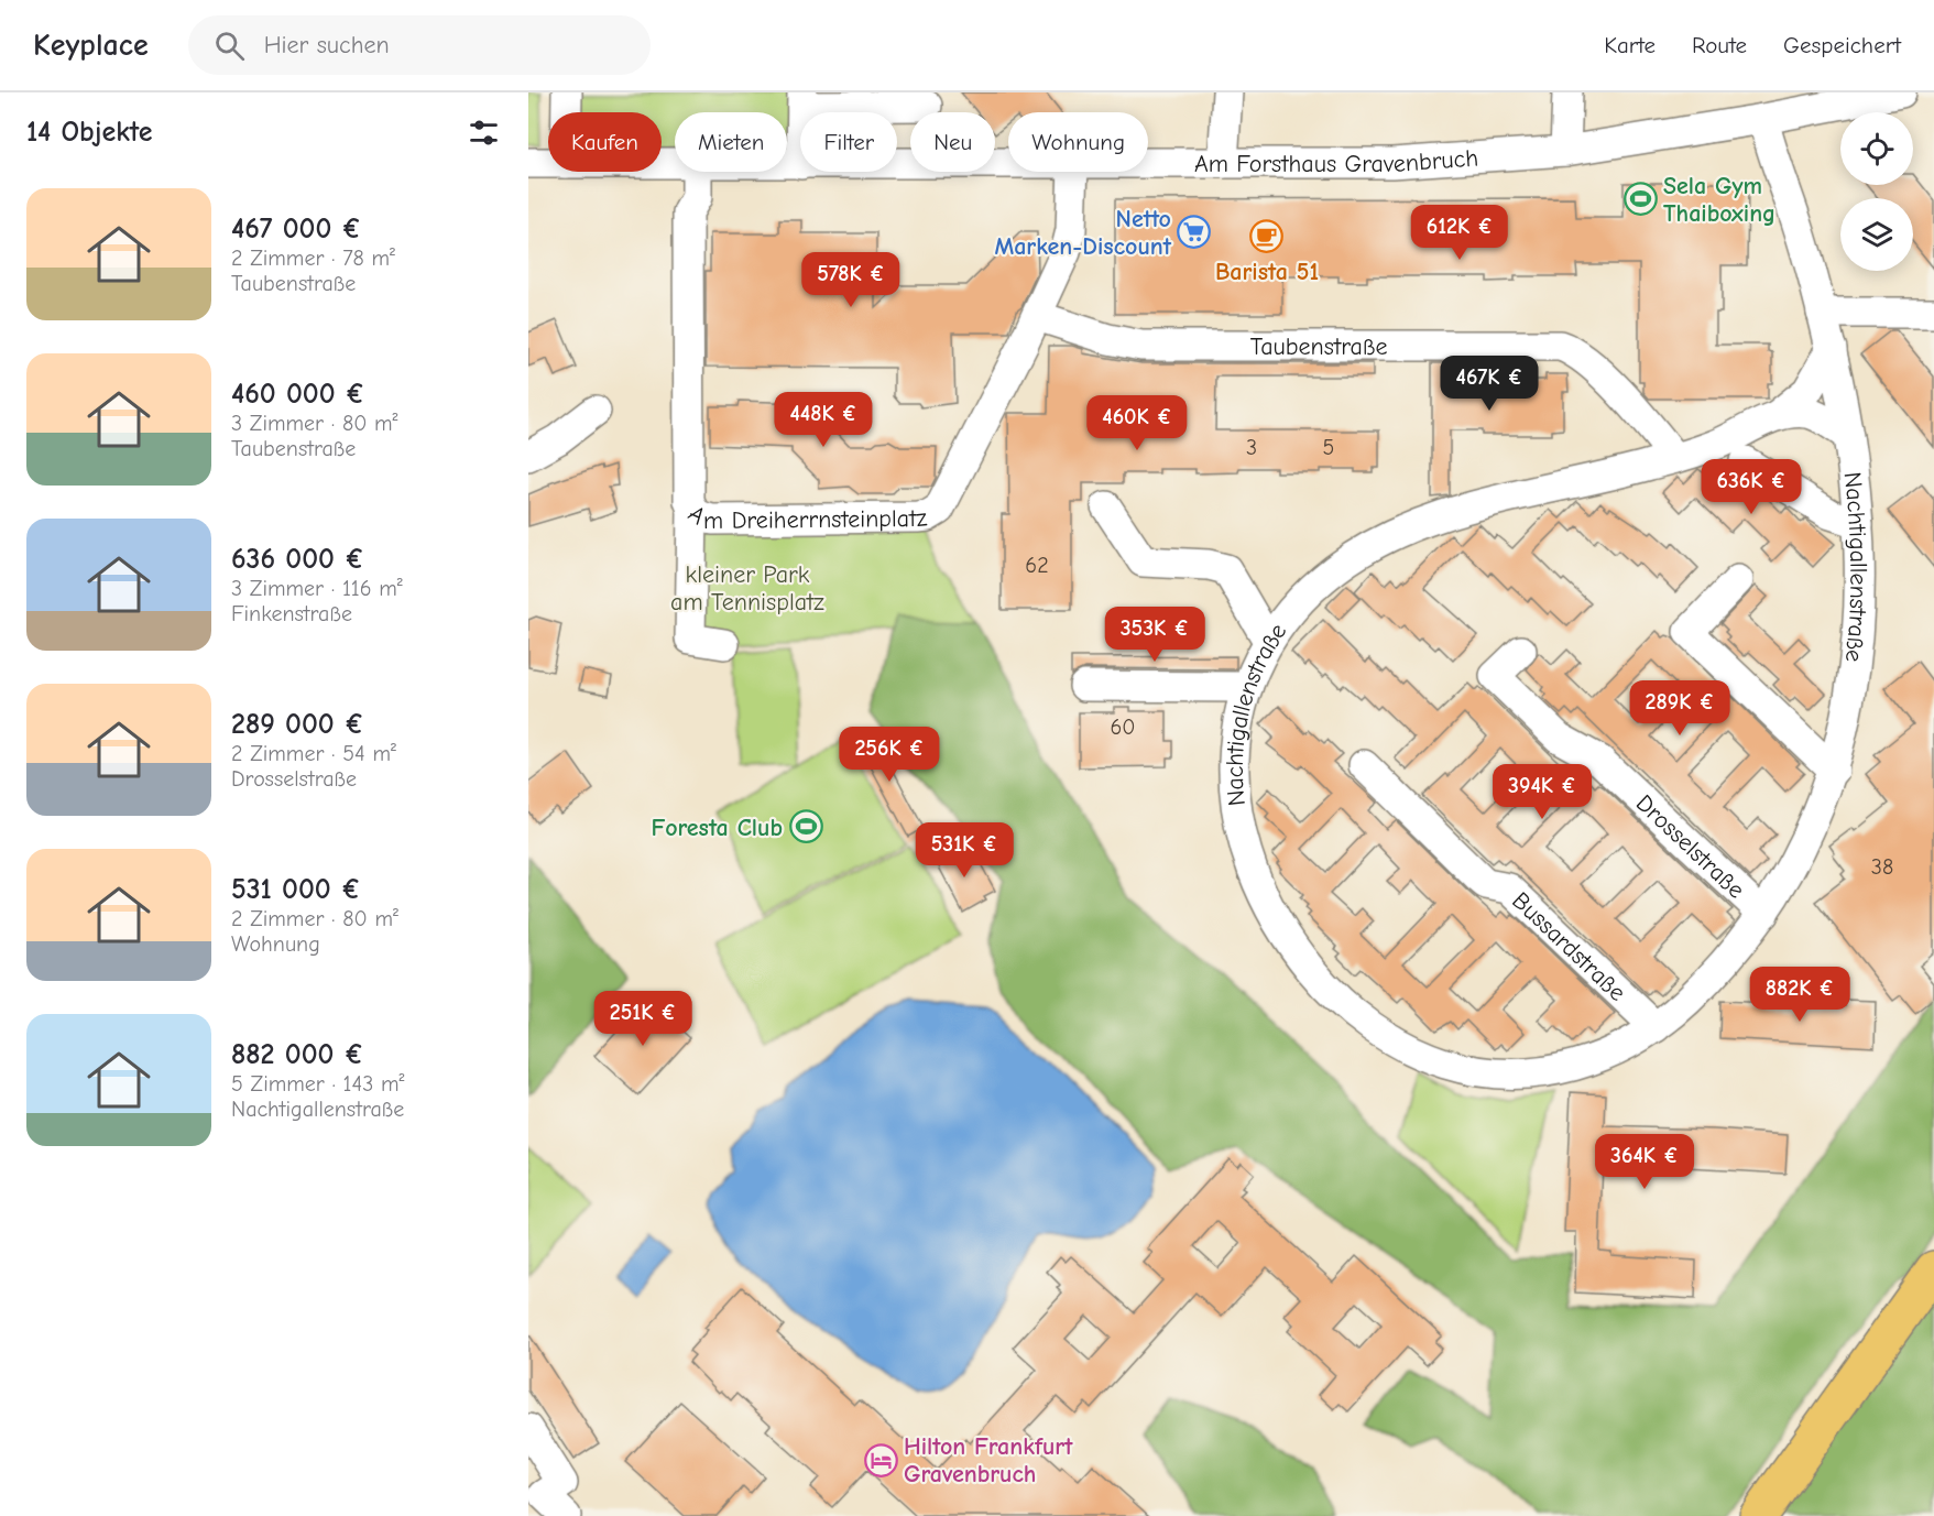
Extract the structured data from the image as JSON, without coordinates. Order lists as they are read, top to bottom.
{
  "streets": {
    "street": [
      "Am Forsthaus Gravenbruch",
      "Taubenstraße",
      "Am Dreiherrnsteinplatz",
      "Nachtigallenstraße",
      "Drosselstraße",
      "Bussardstraße"
    ]
  },
  "crossings": [
    ["Am Forsthaus Gravenbruch", "Nachtigallenstraße"],
    ["Taubenstraße", "Am Dreiherrnsteinplatz"],
    ["Taubenstraße", "Nachtigallenstraße"],
    ["Nachtigallenstraße", "Drosselstraße"],
    ["Nachtigallenstraße", "Bussardstraße"]
  ],
  "parks": ["kleiner Park am Tennisplatz"],
  "places": {
    "sports": ["Sela Gym Thaiboxing", "Foresta Club"],
    "supermarket": ["Netto Marken-Discount"],
    "cafe": ["Barista 51"],
    "hotel": ["Hilton Frankfurt Gravenbruch"]
  },
  "house_numbers": [
    "3",
    "5",
    "62",
    "60",
    "38"
  ],
  "page": {
    "header": "Keyplace",
    "search": "Hier suchen",
    "nav": ["Karte", "Route", "Gespeichert"],
    "heading": "14 Objekte",
    "chip": [
      "Kaufen",
      "Mieten",
      "Filter",
      "Neu",
      "Wohnung"
    ],
    "list": [
      {
        "name": "467 000 €",
        "note": "2 Zimmer · 78 m² · Taubenstraße"
      },
      {
        "name": "460 000 €",
        "note": "3 Zimmer · 80 m² · Taubenstraße"
      },
      {
        "name": "636 000 €",
        "note": "3 Zimmer · 116 m² · Finkenstraße"
      },
      {
        "name": "289 000 €",
        "note": "2 Zimmer · 54 m² · Drosselstraße"
      },
      {
        "name": "531 000 €",
        "note": "2 Zimmer · 80 m² · Wohnung"
      },
      {
        "name": "882 000 €",
        "note": "5 Zimmer · 143 m² · Nachtigallenstraße"
      }
    ],
    "price": [
      "612K €",
      "578K €",
      "467K €",
      "448K €",
      "460K €",
      "636K €",
      "353K €",
      "289K €",
      "256K €",
      "394K €",
      "531K €",
      "882K €",
      "251K €",
      "364K €"
    ]
  }
}
